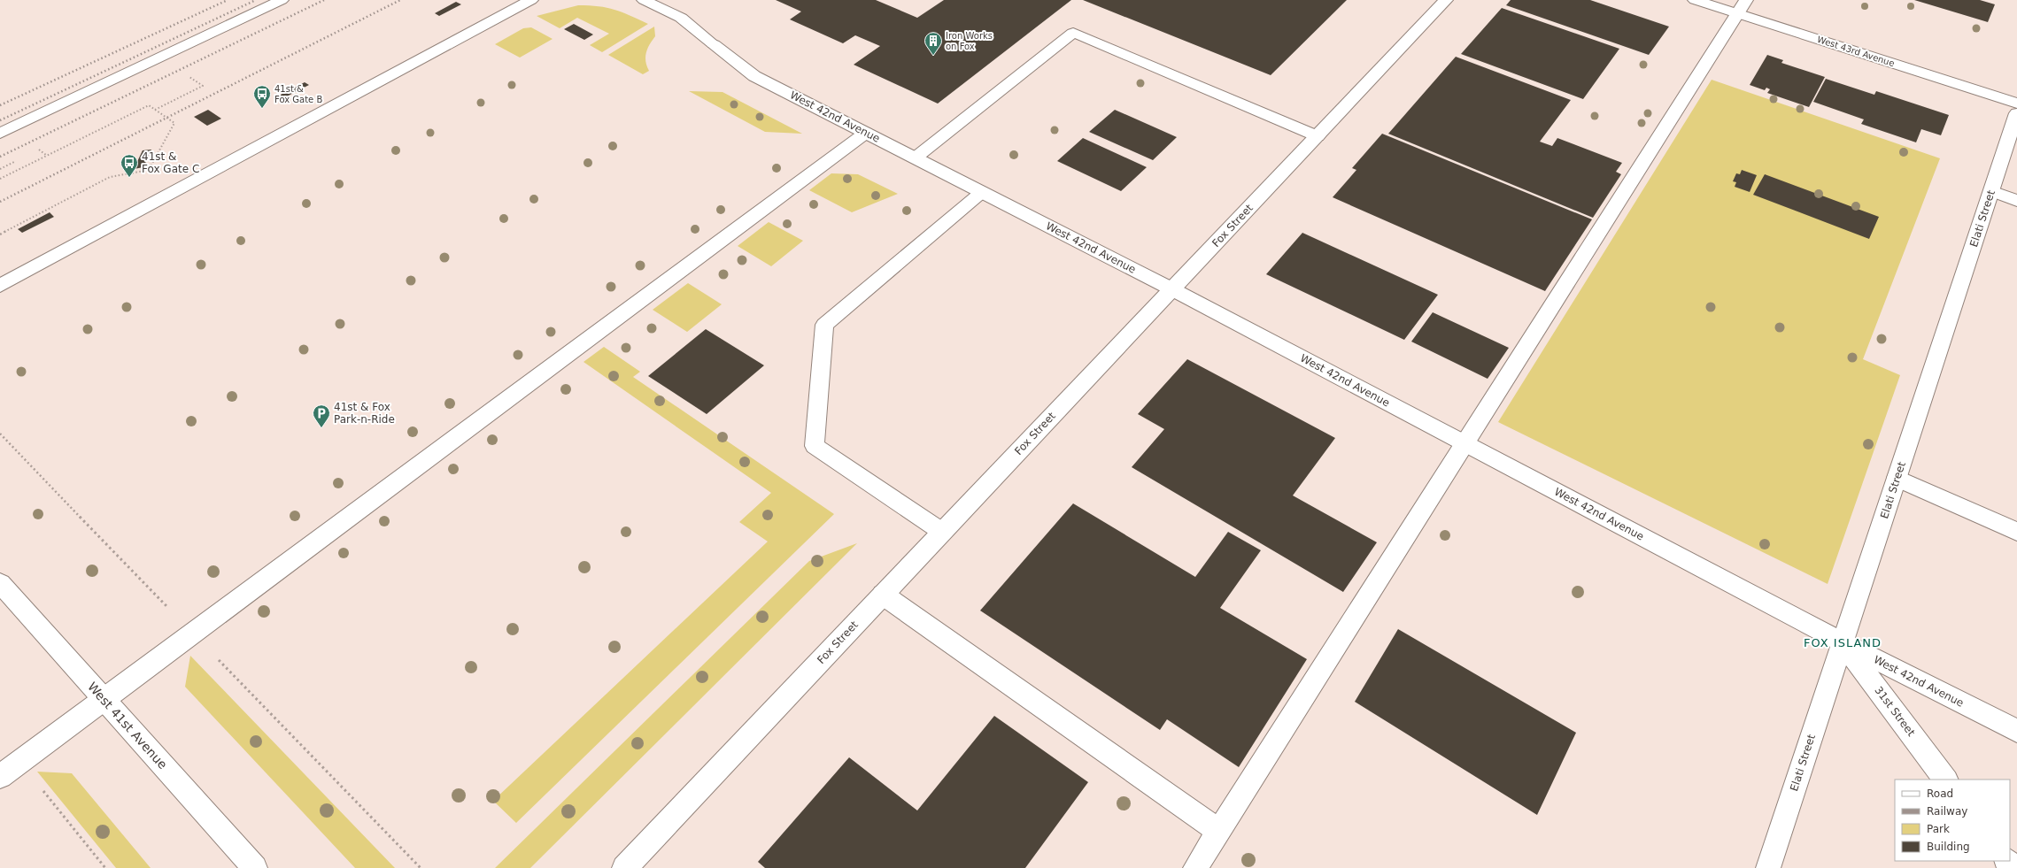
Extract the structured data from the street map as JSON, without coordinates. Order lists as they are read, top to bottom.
{
  "streets": {
    "street": [
      "West 43rd Avenue",
      "West 42nd Avenue",
      "Elati Street",
      "Fox Street",
      "31st Street",
      "West 41st Avenue"
    ]
  },
  "crossings": [
    ["West 42nd Avenue", "Elati Street"],
    ["West 42nd Avenue", "Fox Street"],
    ["West 42nd Avenue", "31st Street"],
    ["Elati Street", "31st Street"]
  ],
  "districts": ["FOX ISLAND"],
  "places": {
    "building": ["Iron Works on Fox"],
    "bus stop": ["41st & Fox Gate B", "41st & Fox Gate C"],
    "parking": ["41st & Fox Park-n-Ride"]
  },
  "legend": [
    "Road",
    "Railway",
    "Park",
    "Building"
  ]
}
